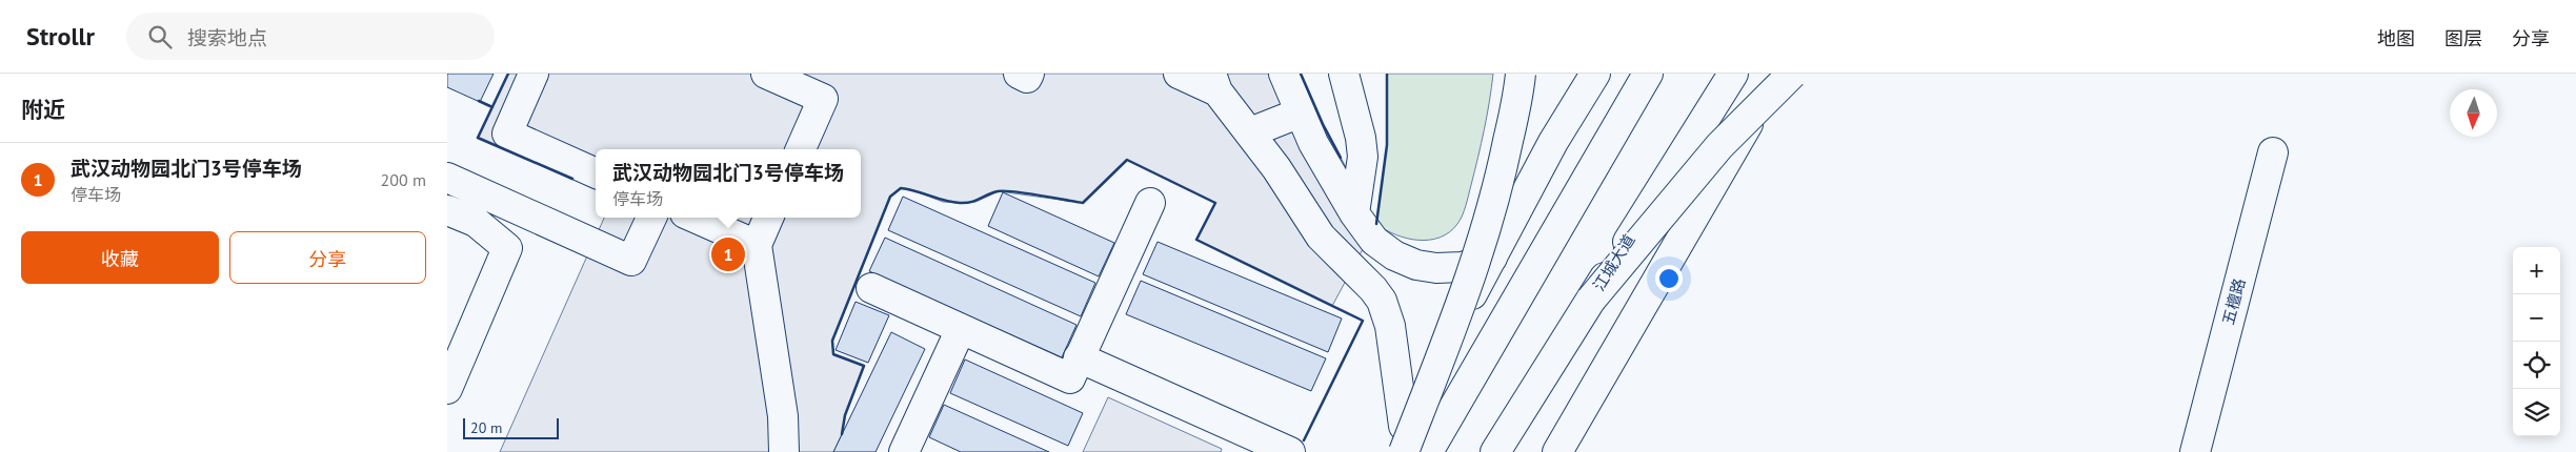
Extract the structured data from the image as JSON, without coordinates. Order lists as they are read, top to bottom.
{
  "streets": {
    "main road": ["江城大道", "五檀路"]
  },
  "scale_bar": "20 m",
  "north": "bottom",
  "page": {
    "header": "Strollr",
    "search": "搜索地点",
    "nav": ["地图", "图层", "分享"],
    "heading": "附近",
    "list": [
      {
        "mark": "1",
        "name": "武汉动物园北门3号停车场",
        "note": "停车场",
        "value": "200 m"
      }
    ],
    "popup": ["武汉动物园北门3号停车场", "停车场"],
    "buttons": ["收藏", "分享"],
    "pins": "1",
    "map_buttons": ["+", "−"],
    "scale": "20 m"
  }
}
